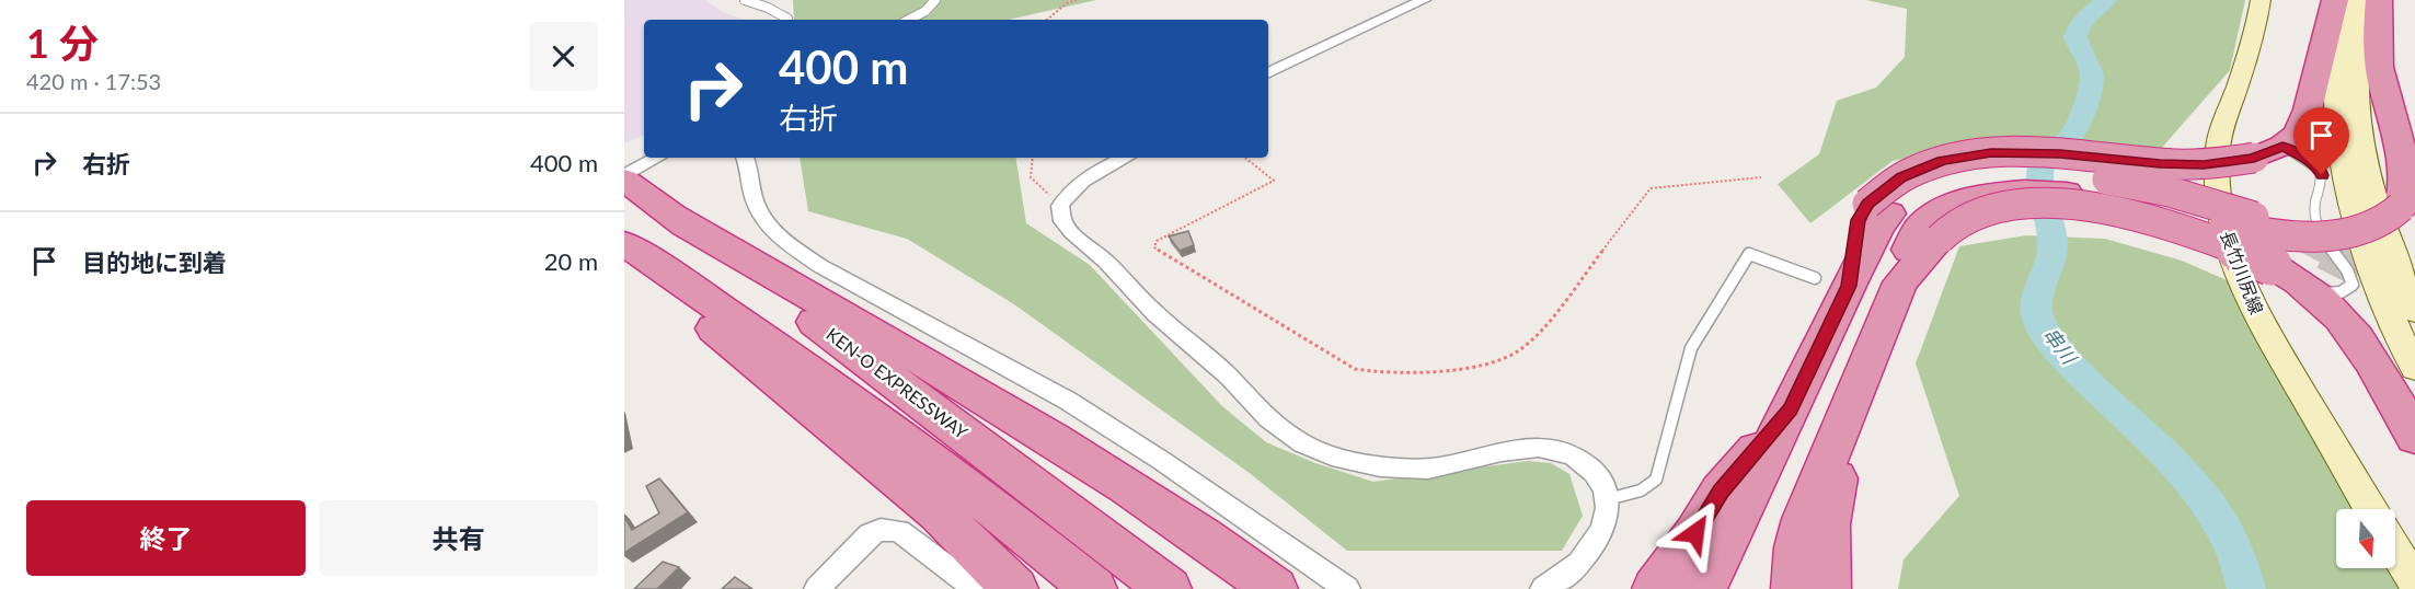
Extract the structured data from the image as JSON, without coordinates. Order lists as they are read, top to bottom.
{
  "streets": {
    "highway": ["KEN-O EXPRESSWAY"],
    "main road": ["長竹川尻線"]
  },
  "water": ["串川"],
  "north": "bottom",
  "page": {
    "heading": ["1 分", "420 m · 17:53"],
    "turn": ["400 m", "右折"],
    "list": [
      {
        "name": "右折",
        "value": "400 m"
      },
      {
        "name": "目的地に到着",
        "value": "20 m"
      }
    ],
    "buttons": ["終了", "共有"]
  }
}
